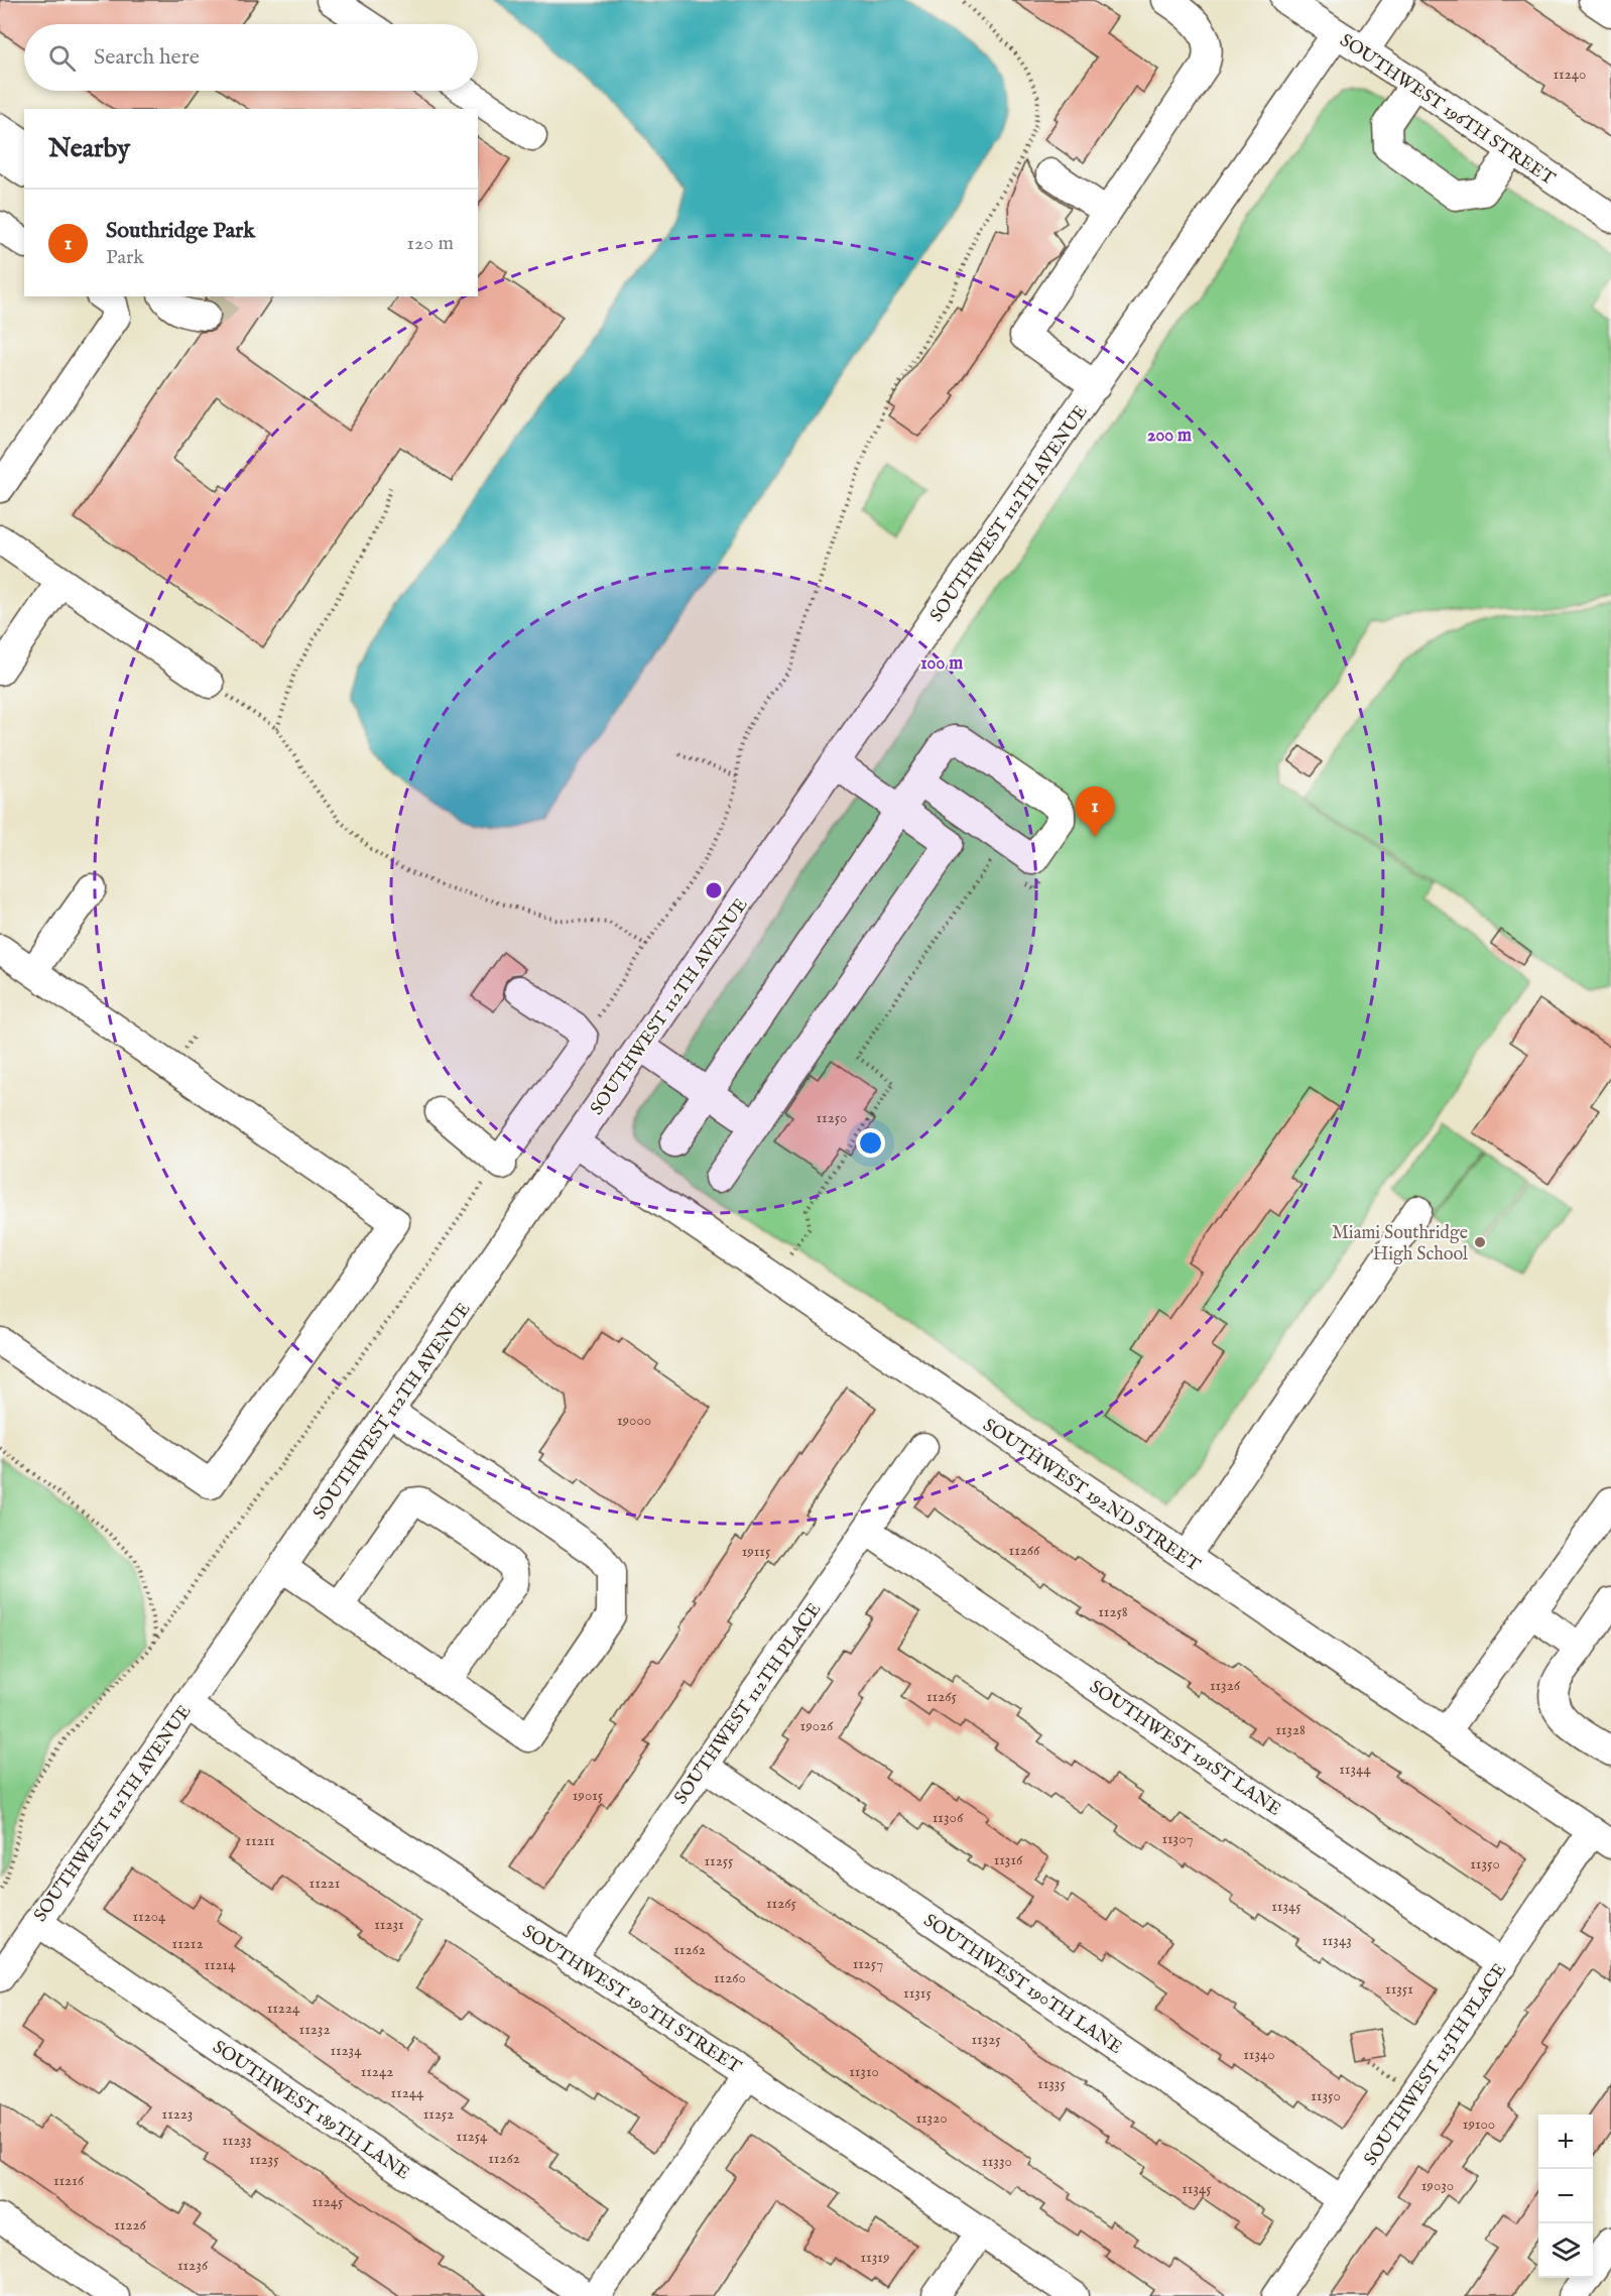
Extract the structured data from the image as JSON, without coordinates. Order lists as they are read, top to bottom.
{
  "streets": {
    "street": [
      "SOUTHWEST 196TH STREET",
      "SOUTHWEST 112TH AVENUE",
      "SOUTHWEST 192ND STREET",
      "SOUTHWEST 112TH PLACE",
      "SOUTHWEST 191ST LANE",
      "SOUTHWEST 190TH LANE",
      "SOUTHWEST 190TH STREET",
      "SOUTHWEST 113TH PLACE",
      "SOUTHWEST 189TH LANE"
    ]
  },
  "crossings": [
    ["SOUTHWEST 196TH STREET", "SOUTHWEST 112TH AVENUE"],
    ["SOUTHWEST 112TH AVENUE", "SOUTHWEST 192ND STREET"],
    ["SOUTHWEST 112TH AVENUE", "SOUTHWEST 190TH STREET"],
    ["SOUTHWEST 112TH AVENUE", "SOUTHWEST 189TH LANE"],
    ["SOUTHWEST 192ND STREET", "SOUTHWEST 113TH PLACE"],
    ["SOUTHWEST 112TH PLACE", "SOUTHWEST 191ST LANE"],
    ["SOUTHWEST 112TH PLACE", "SOUTHWEST 190TH LANE"],
    ["SOUTHWEST 112TH PLACE", "SOUTHWEST 190TH STREET"],
    ["SOUTHWEST 191ST LANE", "SOUTHWEST 113TH PLACE"],
    ["SOUTHWEST 190TH LANE", "SOUTHWEST 113TH PLACE"]
  ],
  "places": ["Miami Southridge High School"],
  "house_numbers": [
    "11240",
    "11250",
    "19000",
    "11266",
    "19115",
    "11258",
    "11326",
    "11265",
    "19026",
    "11328",
    "11344",
    "19015",
    "11306",
    "11307",
    "11211",
    "11316",
    "11255",
    "11350",
    "11221",
    "11265",
    "11345",
    "11204",
    "11231",
    "11343",
    "11212",
    "11262",
    "11257",
    "11214",
    "11260",
    "11351",
    "11315",
    "11224",
    "11232",
    "11325",
    "11234",
    "11340",
    "11242",
    "11310",
    "11335",
    "11244",
    "11350",
    "11223",
    "11252",
    "11320",
    "19100",
    "11254",
    "11233",
    "11262",
    "11235",
    "11330",
    "11216",
    "19030",
    "11345",
    "11245",
    "11226",
    "11319",
    "11236"
  ],
  "page": {
    "search": "Search here",
    "heading": "Nearby",
    "list": [
      {
        "mark": "1",
        "name": "Southridge Park",
        "note": "Park",
        "value": "120 m"
      }
    ],
    "pins": "1",
    "map_buttons": ["+", "−"]
  },
  "rings": ["200 m", "100 m"]
}
